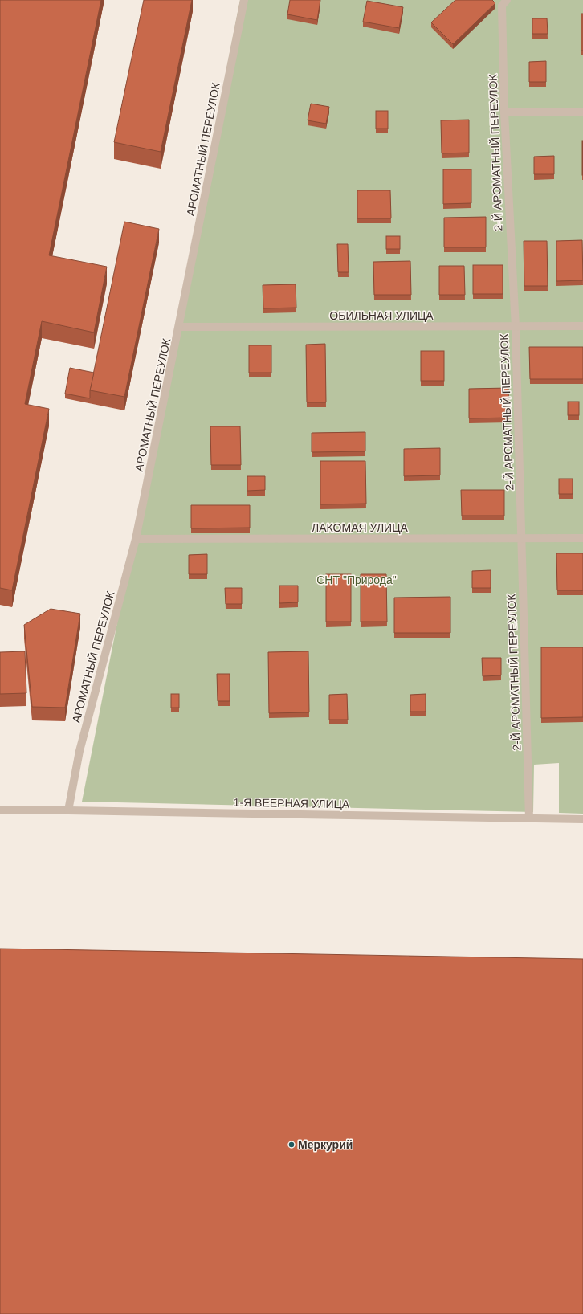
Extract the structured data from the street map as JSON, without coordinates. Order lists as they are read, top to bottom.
{
  "streets": {
    "street": [
      "АРОМАТНЫЙ ПЕРЕУЛОК",
      "2-Й АРОМАТНЫЙ ПЕРЕУЛОК",
      "ОБИЛЬНАЯ УЛИЦА",
      "ЛАКОМАЯ УЛИЦА",
      "1-Я ВЕЕРНАЯ УЛИЦА"
    ]
  },
  "crossings": [
    ["АРОМАТНЫЙ ПЕРЕУЛОК", "ОБИЛЬНАЯ УЛИЦА"],
    ["АРОМАТНЫЙ ПЕРЕУЛОК", "ЛАКОМАЯ УЛИЦА"],
    ["АРОМАТНЫЙ ПЕРЕУЛОК", "1-Я ВЕЕРНАЯ УЛИЦА"],
    ["2-Й АРОМАТНЫЙ ПЕРЕУЛОК", "ОБИЛЬНАЯ УЛИЦА"],
    ["2-Й АРОМАТНЫЙ ПЕРЕУЛОК", "ЛАКОМАЯ УЛИЦА"],
    ["2-Й АРОМАТНЫЙ ПЕРЕУЛОК", "1-Я ВЕЕРНАЯ УЛИЦА"]
  ],
  "parks": ["СНТ \"Природа\""],
  "places": ["Меркурий"]
}
